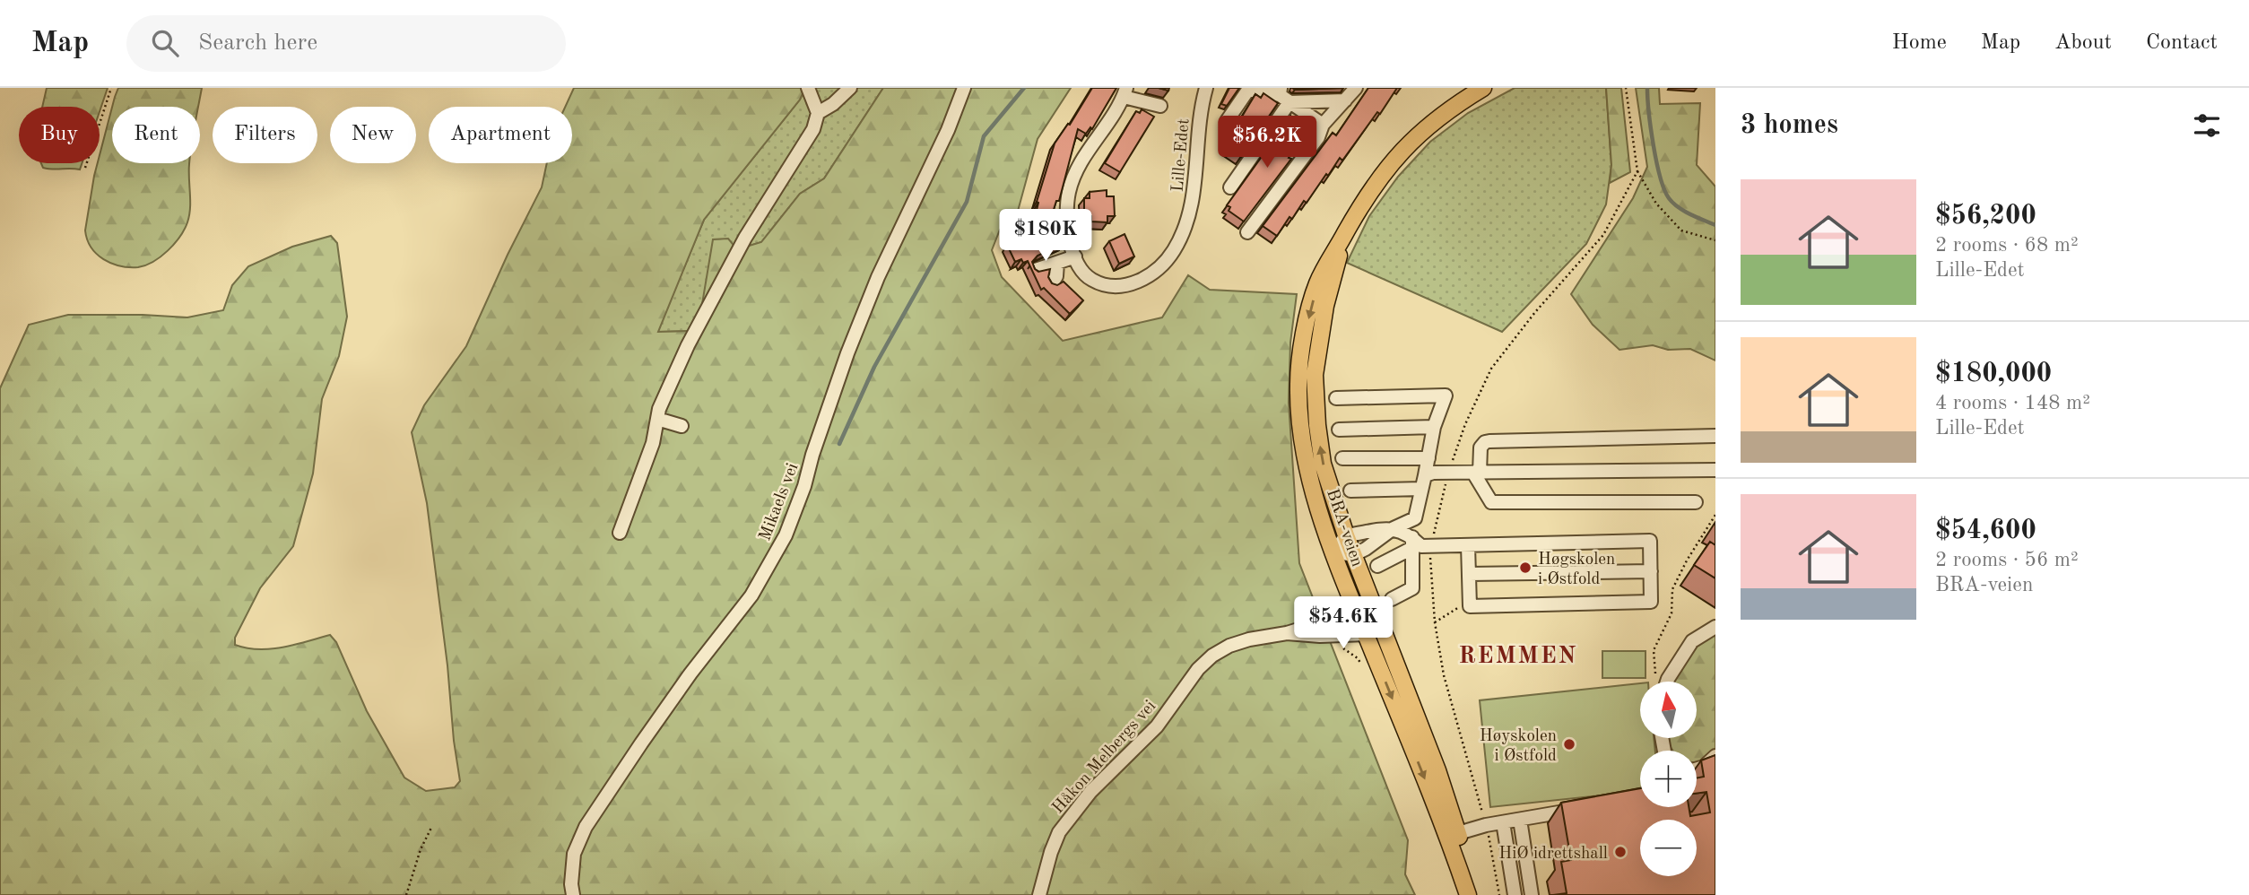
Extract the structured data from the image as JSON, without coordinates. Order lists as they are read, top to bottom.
{
  "streets": {
    "main road": ["BRA-veien"],
    "street": ["Lille-Edet", "Mikaels vei", "Håkon Melbergs vei"]
  },
  "districts": ["REMMEN"],
  "places": ["Høgskolen i Østfold", "Høyskolen i Østfold", "HiØ idrettshall"],
  "north": "top",
  "page": {
    "header": "Map",
    "search": "Search here",
    "nav": [
      "Home",
      "Map",
      "About",
      "Contact"
    ],
    "heading": "3 homes",
    "chip": [
      "Buy",
      "Rent",
      "Filters",
      "New",
      "Apartment"
    ],
    "price": ["$56.2K", "$180K", "$54.6K"],
    "list": [
      {
        "name": "$56,200",
        "note": "2 rooms · 68 m² · Lille-Edet"
      },
      {
        "name": "$180,000",
        "note": "4 rooms · 148 m² · Lille-Edet"
      },
      {
        "name": "$54,600",
        "note": "2 rooms · 56 m² · BRA-veien"
      }
    ],
    "map_buttons": ["+", "−"]
  }
}
